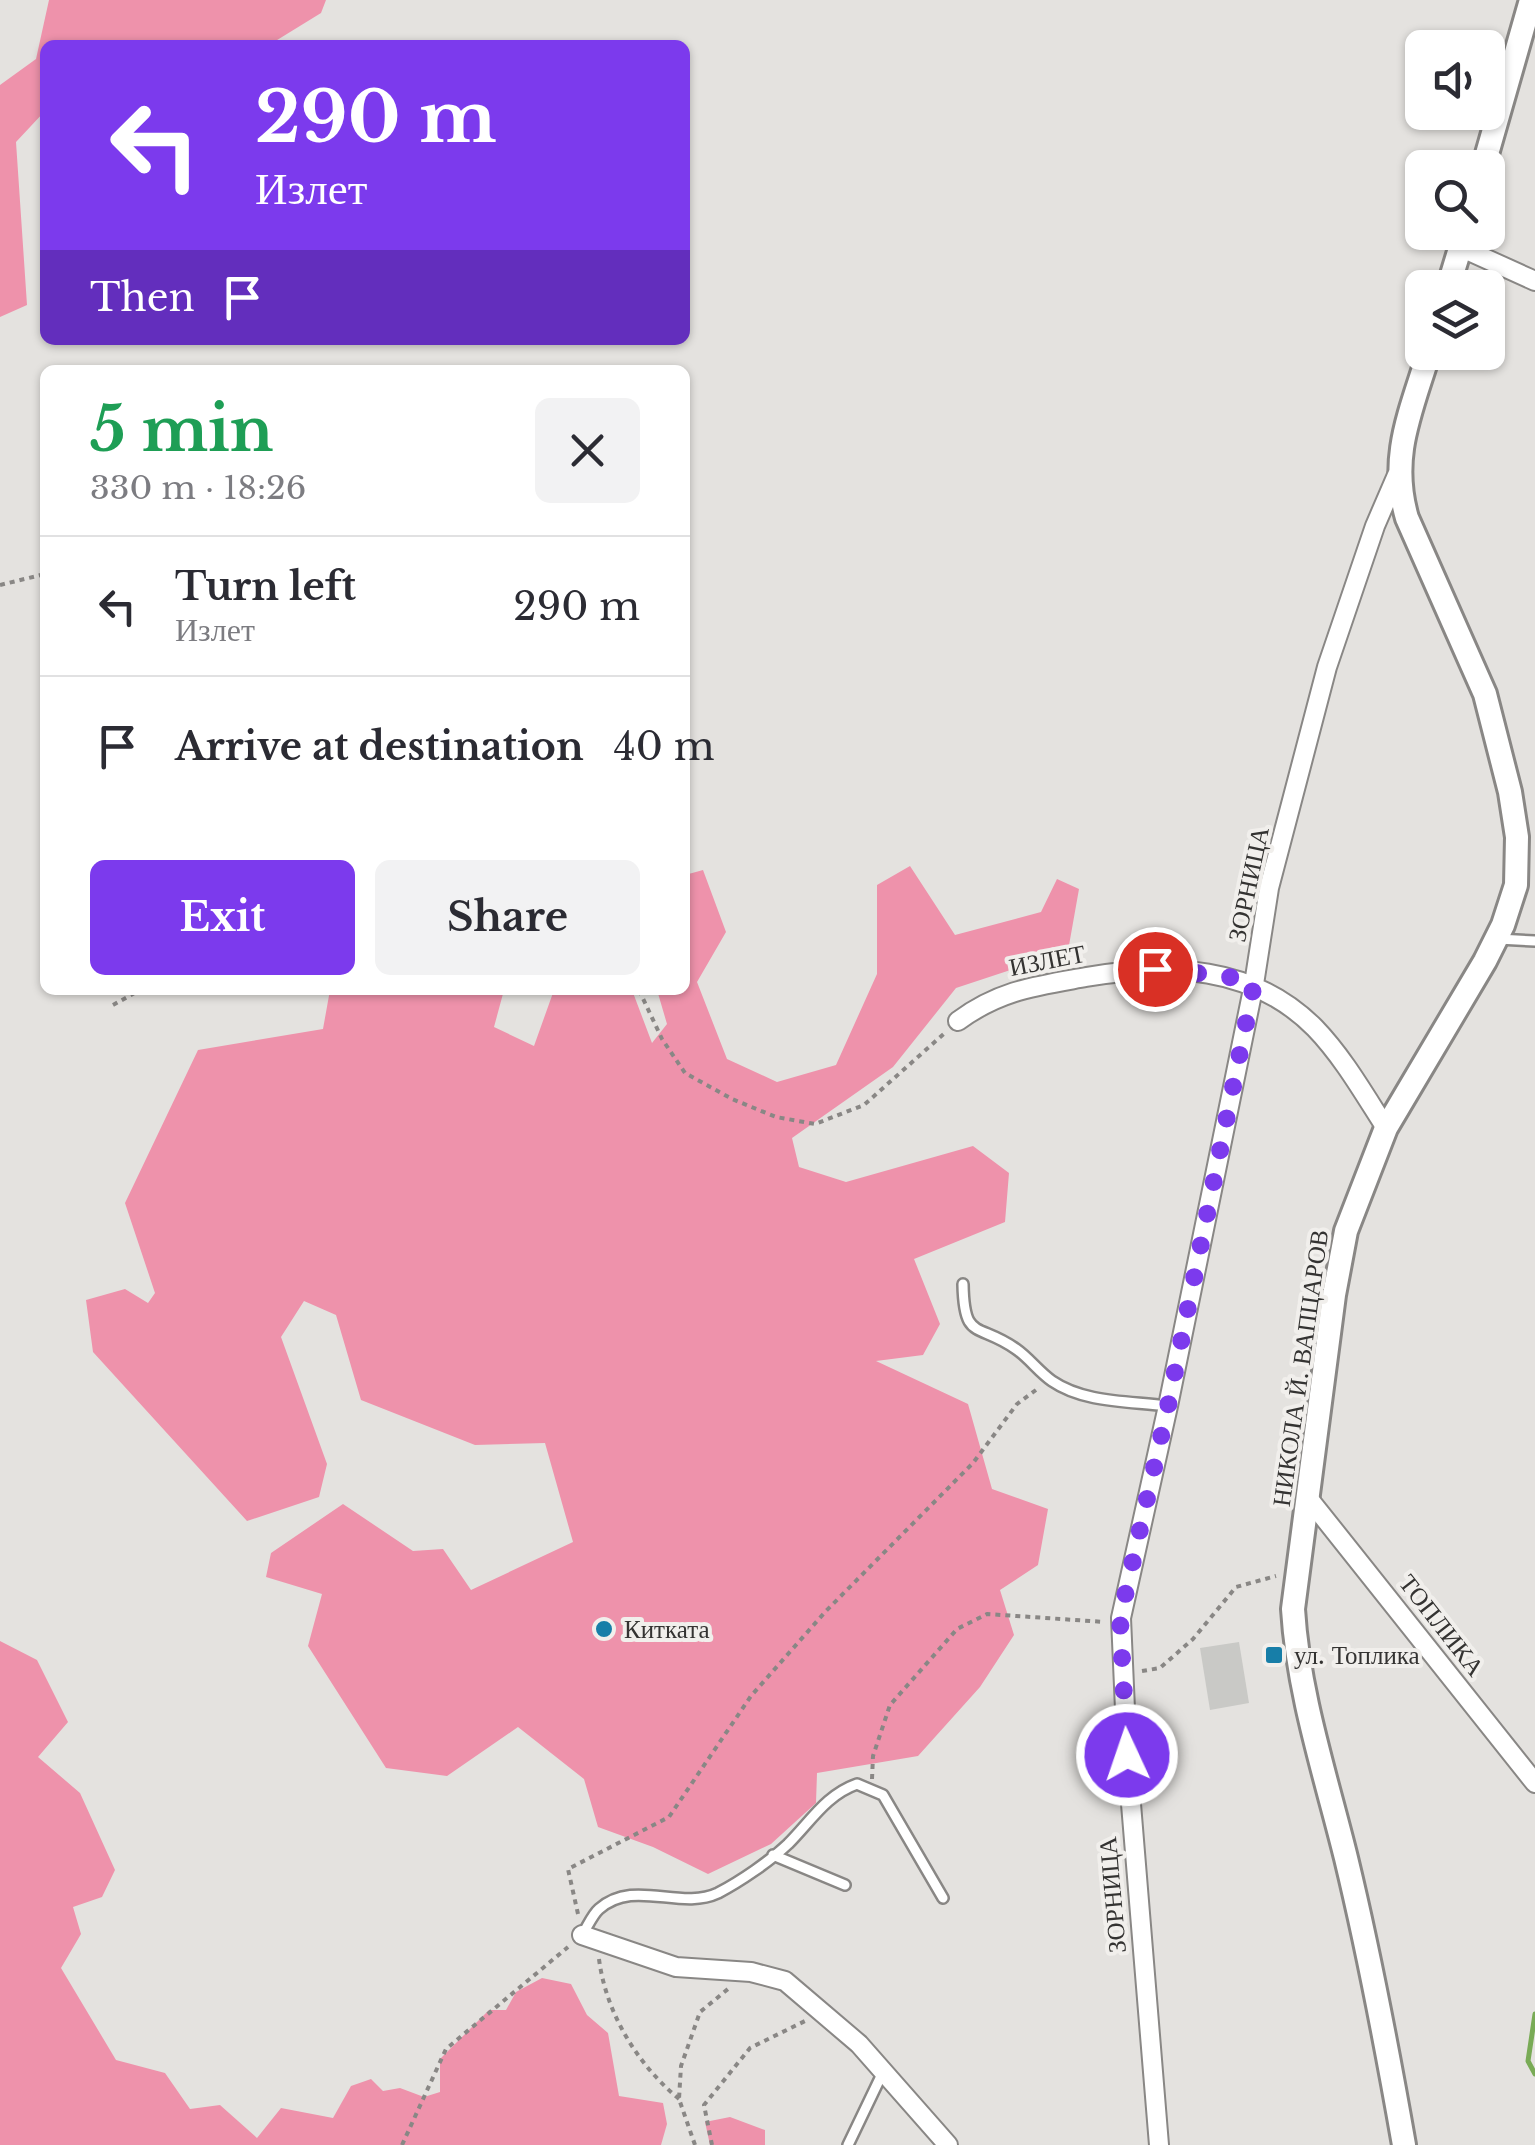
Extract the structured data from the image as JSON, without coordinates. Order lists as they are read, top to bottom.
{
  "streets": {
    "street": [
      "ЗОРНИЦА",
      "ИЗЛЕТ",
      "НИКОЛА Й. ВАПЦАРОВ",
      "ТОПЛИКА"
    ]
  },
  "crossings": [
    ["ЗОРНИЦА", "ИЗЛЕТ"],
    ["ЗОРНИЦА", "НИКОЛА Й. ВАПЦАРОВ"],
    ["ИЗЛЕТ", "НИКОЛА Й. ВАПЦАРОВ"],
    ["НИКОЛА Й. ВАПЦАРОВ", "ТОПЛИКА"]
  ],
  "places": {
    "other": ["Китката"],
    "transit": ["ул. Топлика"]
  },
  "page": {
    "turn": ["290 m", "Излет"],
    "then": "Then",
    "heading": ["5 min", "330 m · 18:26"],
    "list": [
      {
        "name": "Turn left",
        "note": "Излет",
        "value": "290 m"
      },
      {
        "name": "Arrive at destination",
        "value": "40 m"
      }
    ],
    "buttons": ["Exit", "Share"]
  }
}
